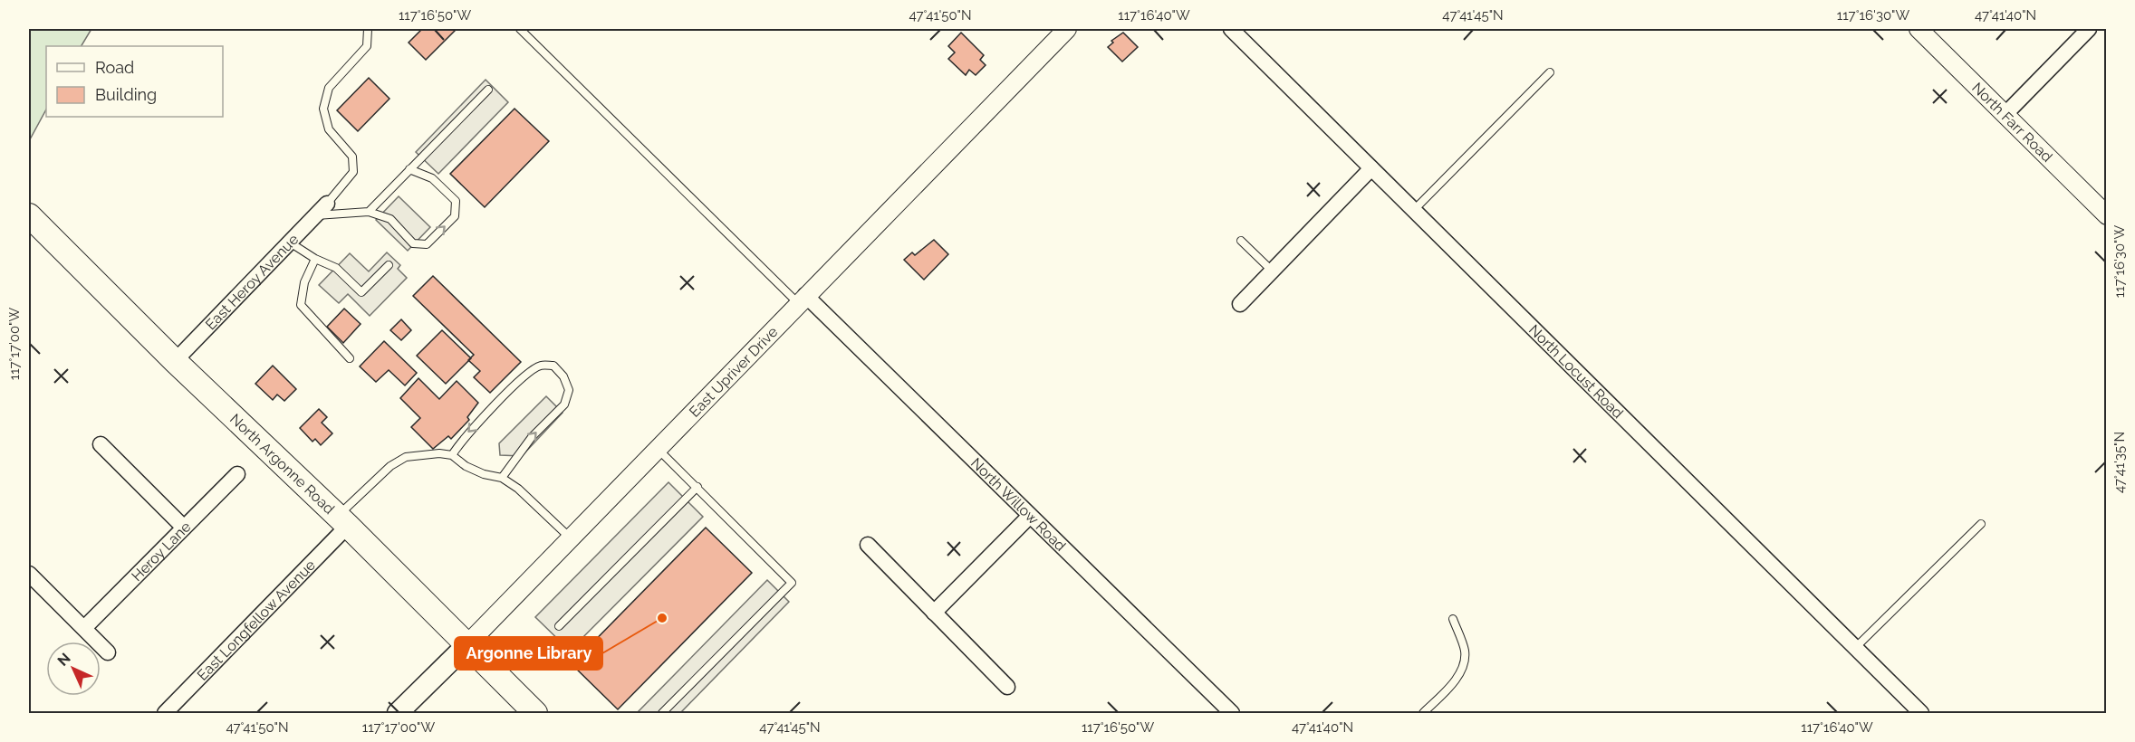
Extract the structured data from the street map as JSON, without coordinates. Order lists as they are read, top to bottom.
{
  "streets": {
    "main road": ["East Upriver Drive", "North Argonne Road"],
    "street": [
      "North Farr Road",
      "East Heroy Avenue",
      "North Locust Road",
      "North Willow Road",
      "Heroy Lane",
      "East Longfellow Avenue"
    ]
  },
  "crossings": [
    ["East Heroy Avenue", "North Argonne Road"],
    ["East Upriver Drive", "North Argonne Road"],
    ["East Upriver Drive", "North Willow Road"],
    ["North Argonne Road", "East Longfellow Avenue"]
  ],
  "places": ["Argonne Library"],
  "legend": ["Road", "Building"],
  "north": "top left",
  "coordinates": [
    "117°16'50\"W",
    "47°41'50\"N",
    "117°16'40\"W",
    "47°41'45\"N",
    "117°16'30\"W",
    "47°41'40\"N",
    "117°17'00\"W",
    "47°41'35\"N"
  ]
}
